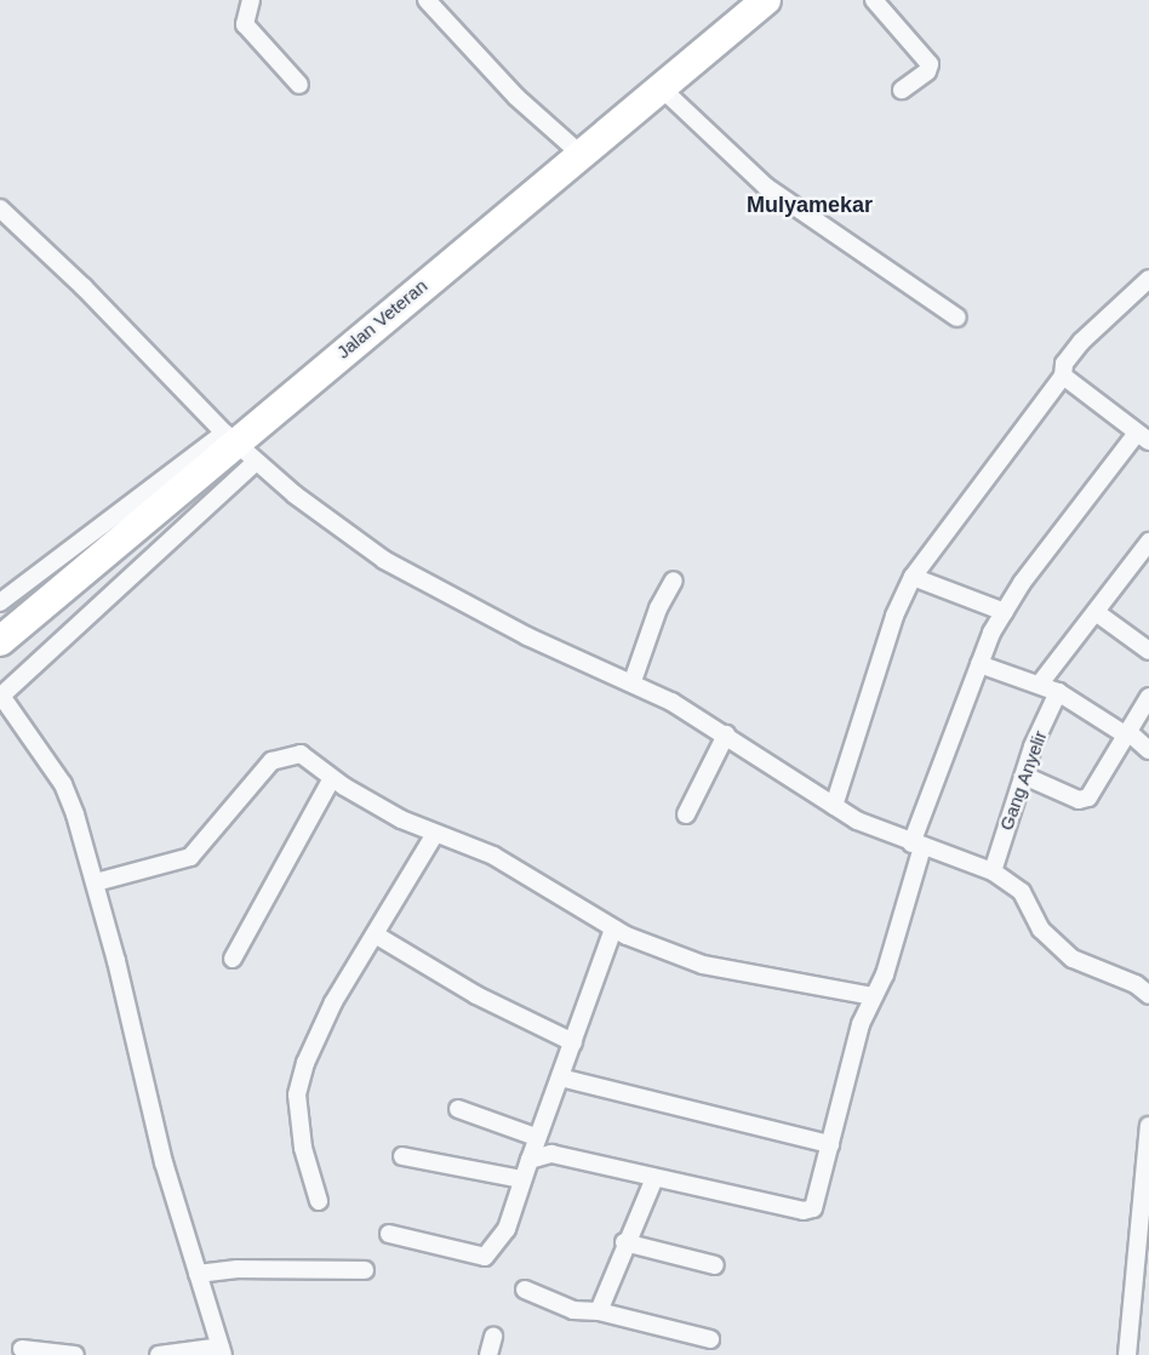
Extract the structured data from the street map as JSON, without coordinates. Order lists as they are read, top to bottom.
{
  "streets": {
    "highway": ["Jalan Veteran"],
    "street": ["Gang Anyelir"]
  },
  "districts": ["Mulyamekar"]
}
